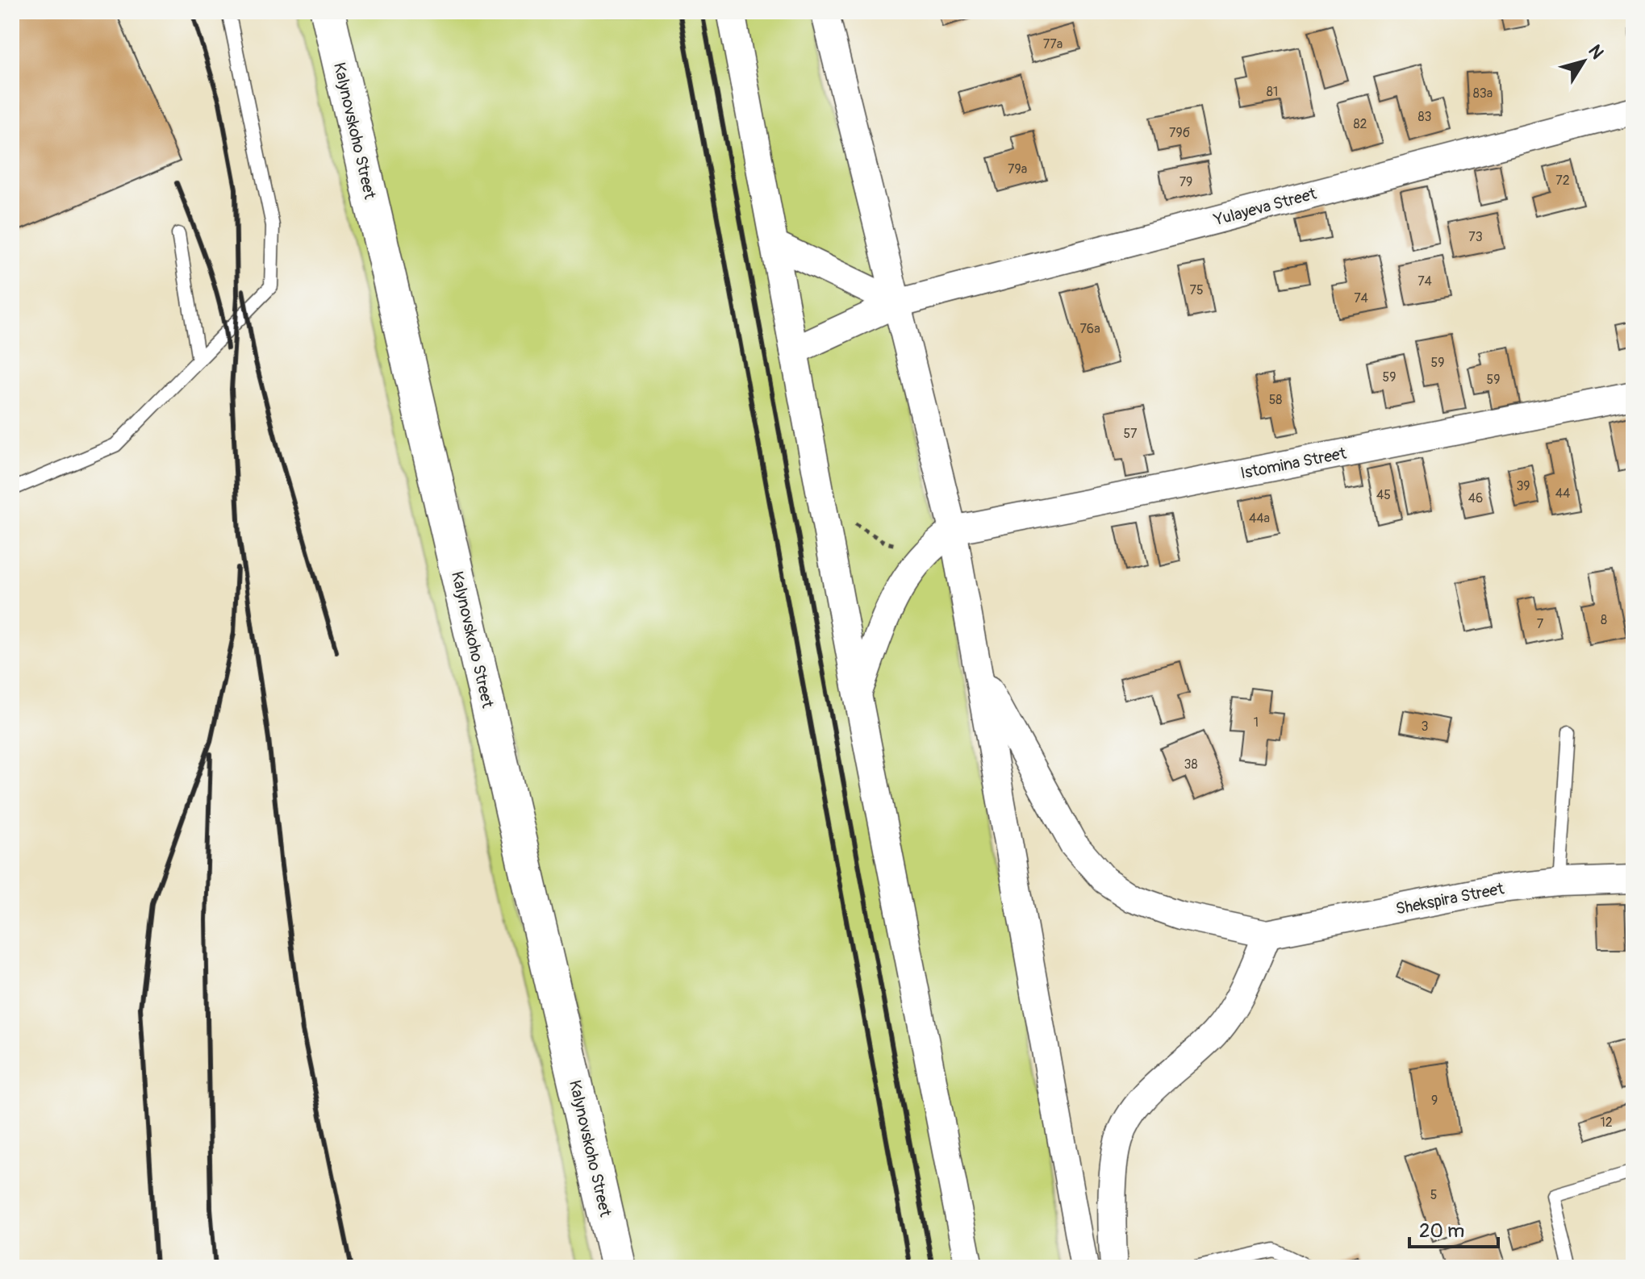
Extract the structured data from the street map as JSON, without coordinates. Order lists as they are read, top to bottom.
{
  "streets": {
    "street": [
      "Kalynovskoho Street",
      "Yulayeva Street",
      "Istomina Street",
      "Shekspira Street"
    ]
  },
  "house_numbers": [
    "77а",
    "81",
    "83а",
    "83",
    "82",
    "79б",
    "79а",
    "72",
    "79",
    "73",
    "74",
    "75",
    "74",
    "76а",
    "59",
    "59",
    "59",
    "58",
    "57",
    "39",
    "44",
    "45",
    "46",
    "44а",
    "8",
    "7",
    "1",
    "3",
    "38",
    "9",
    "12",
    "5"
  ],
  "scale_bar": "20 m",
  "north": "top right"
}
